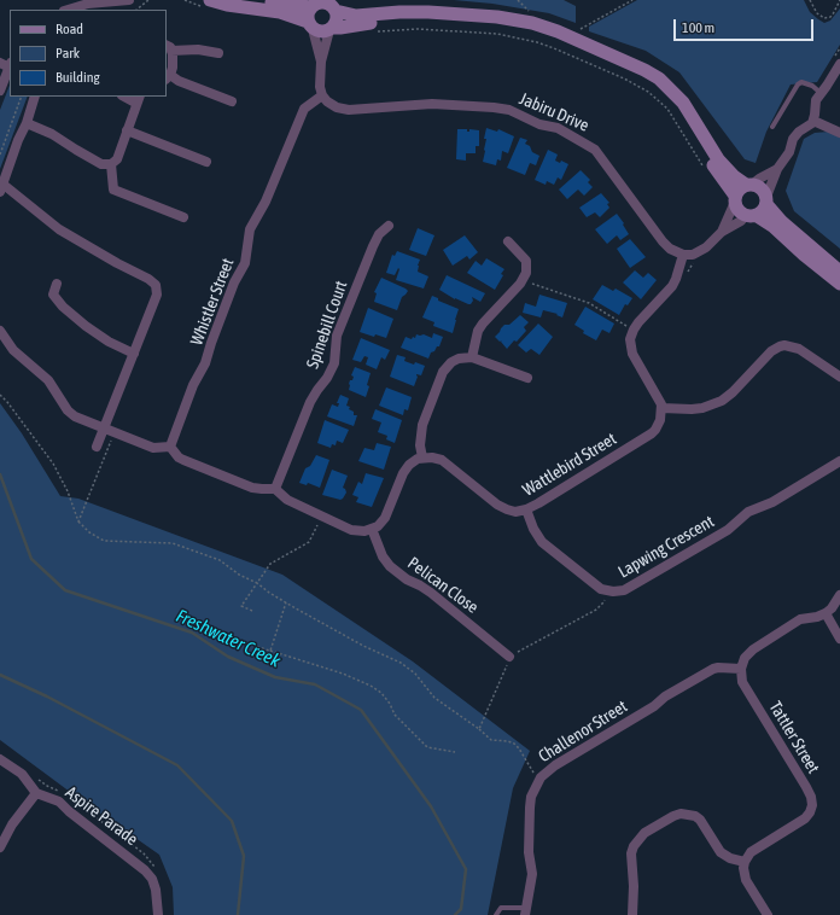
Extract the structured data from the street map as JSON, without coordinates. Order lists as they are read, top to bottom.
{
  "streets": {
    "street": [
      "Jabiru Drive",
      "Whistler Street",
      "Spinebill Court",
      "Wattlebird Street",
      "Lapwing Crescent",
      "Pelican Close",
      "Challenor Street",
      "Tattler Street",
      "Aspire Parade"
    ]
  },
  "crossings": [
    ["Jabiru Drive", "Whistler Street"],
    ["Wattlebird Street", "Lapwing Crescent"],
    ["Challenor Street", "Tattler Street"]
  ],
  "water": ["Freshwater Creek"],
  "legend": ["Road", "Park", "Building"],
  "scale_bar": "100 m"
}
